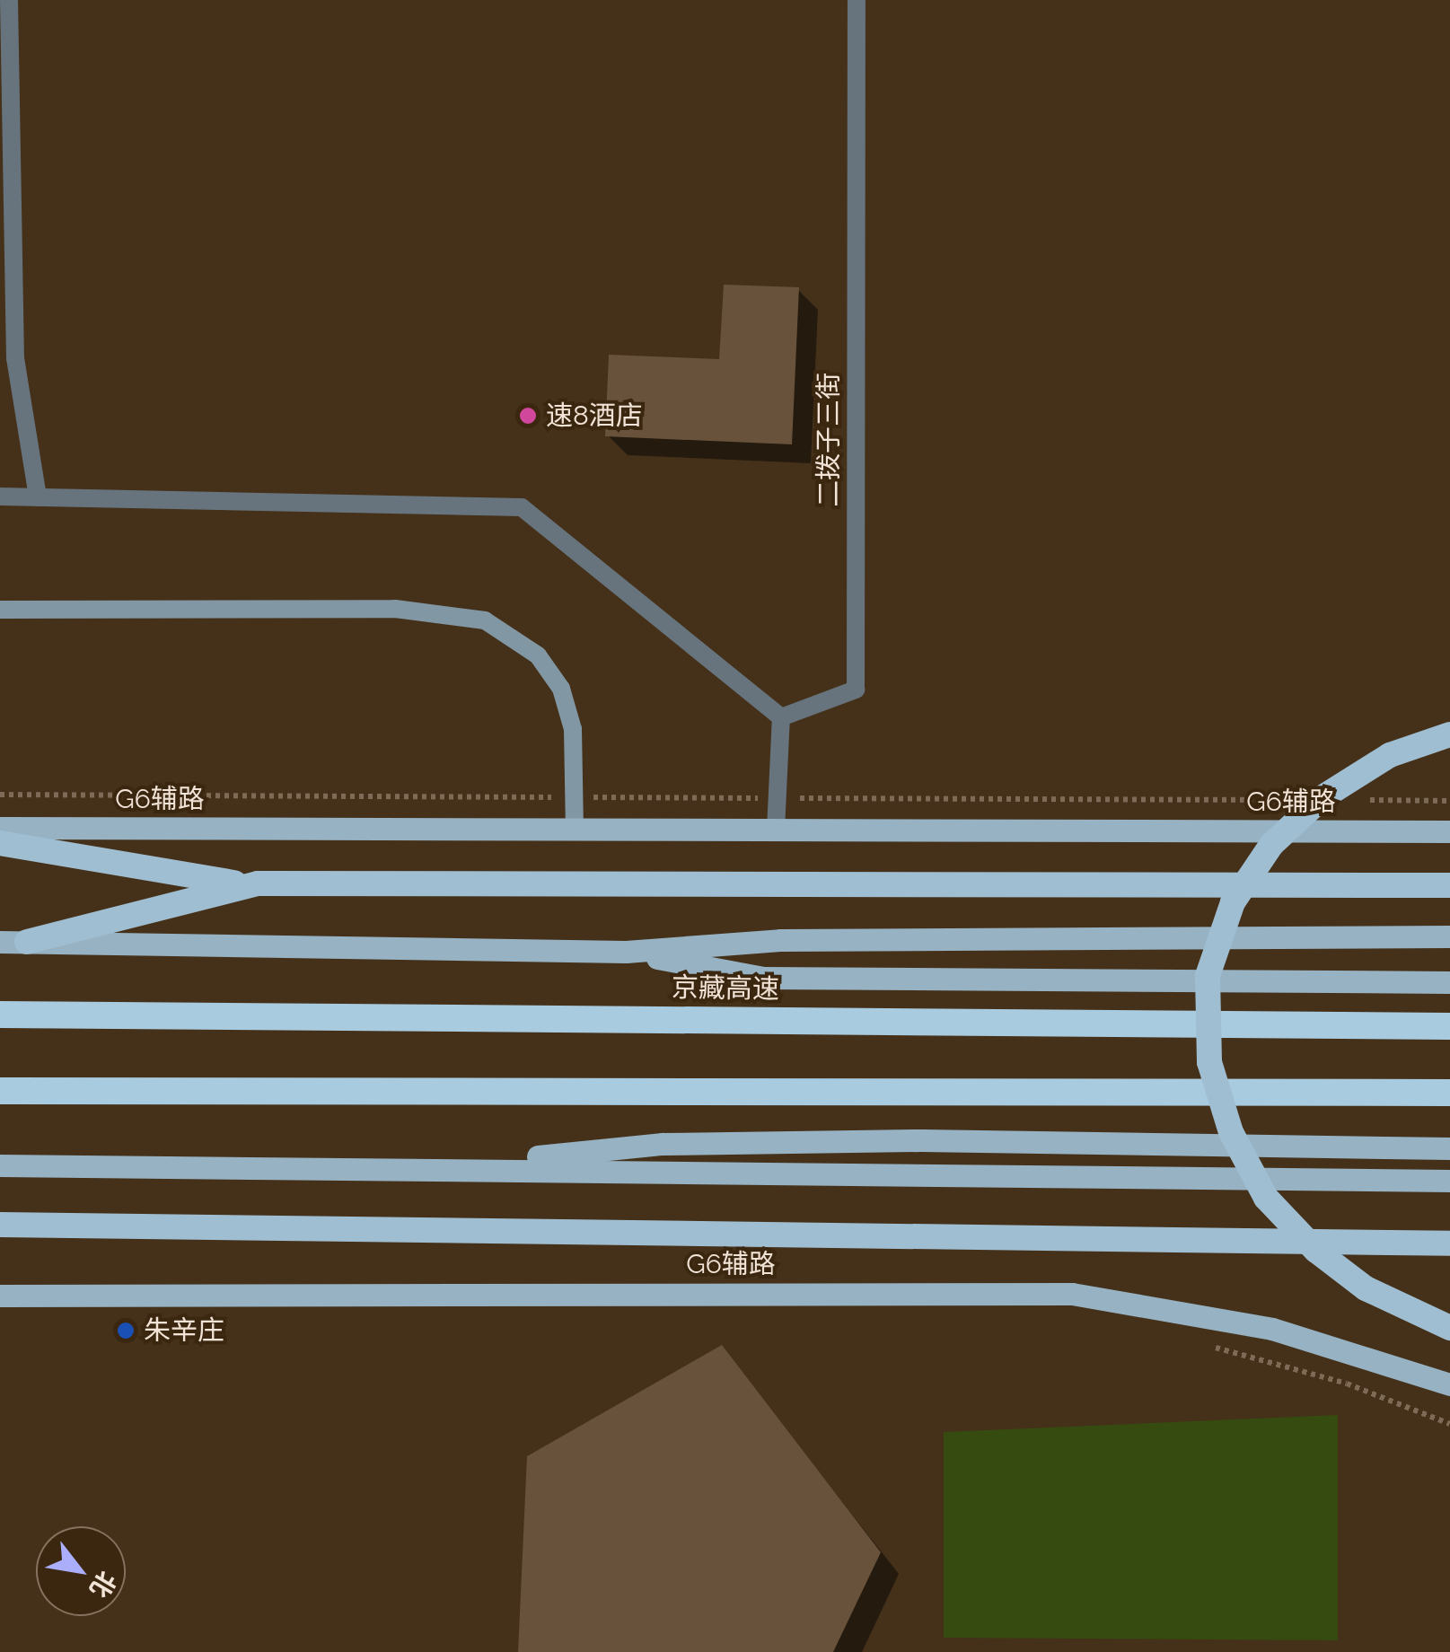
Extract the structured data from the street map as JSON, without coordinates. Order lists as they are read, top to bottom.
{
  "streets": {
    "highway": ["京藏高速"],
    "main road": ["G6辅路"],
    "street": ["二拨子三街"]
  },
  "places": ["速8酒店", "朱辛庄"],
  "north": "bottom right"
}
